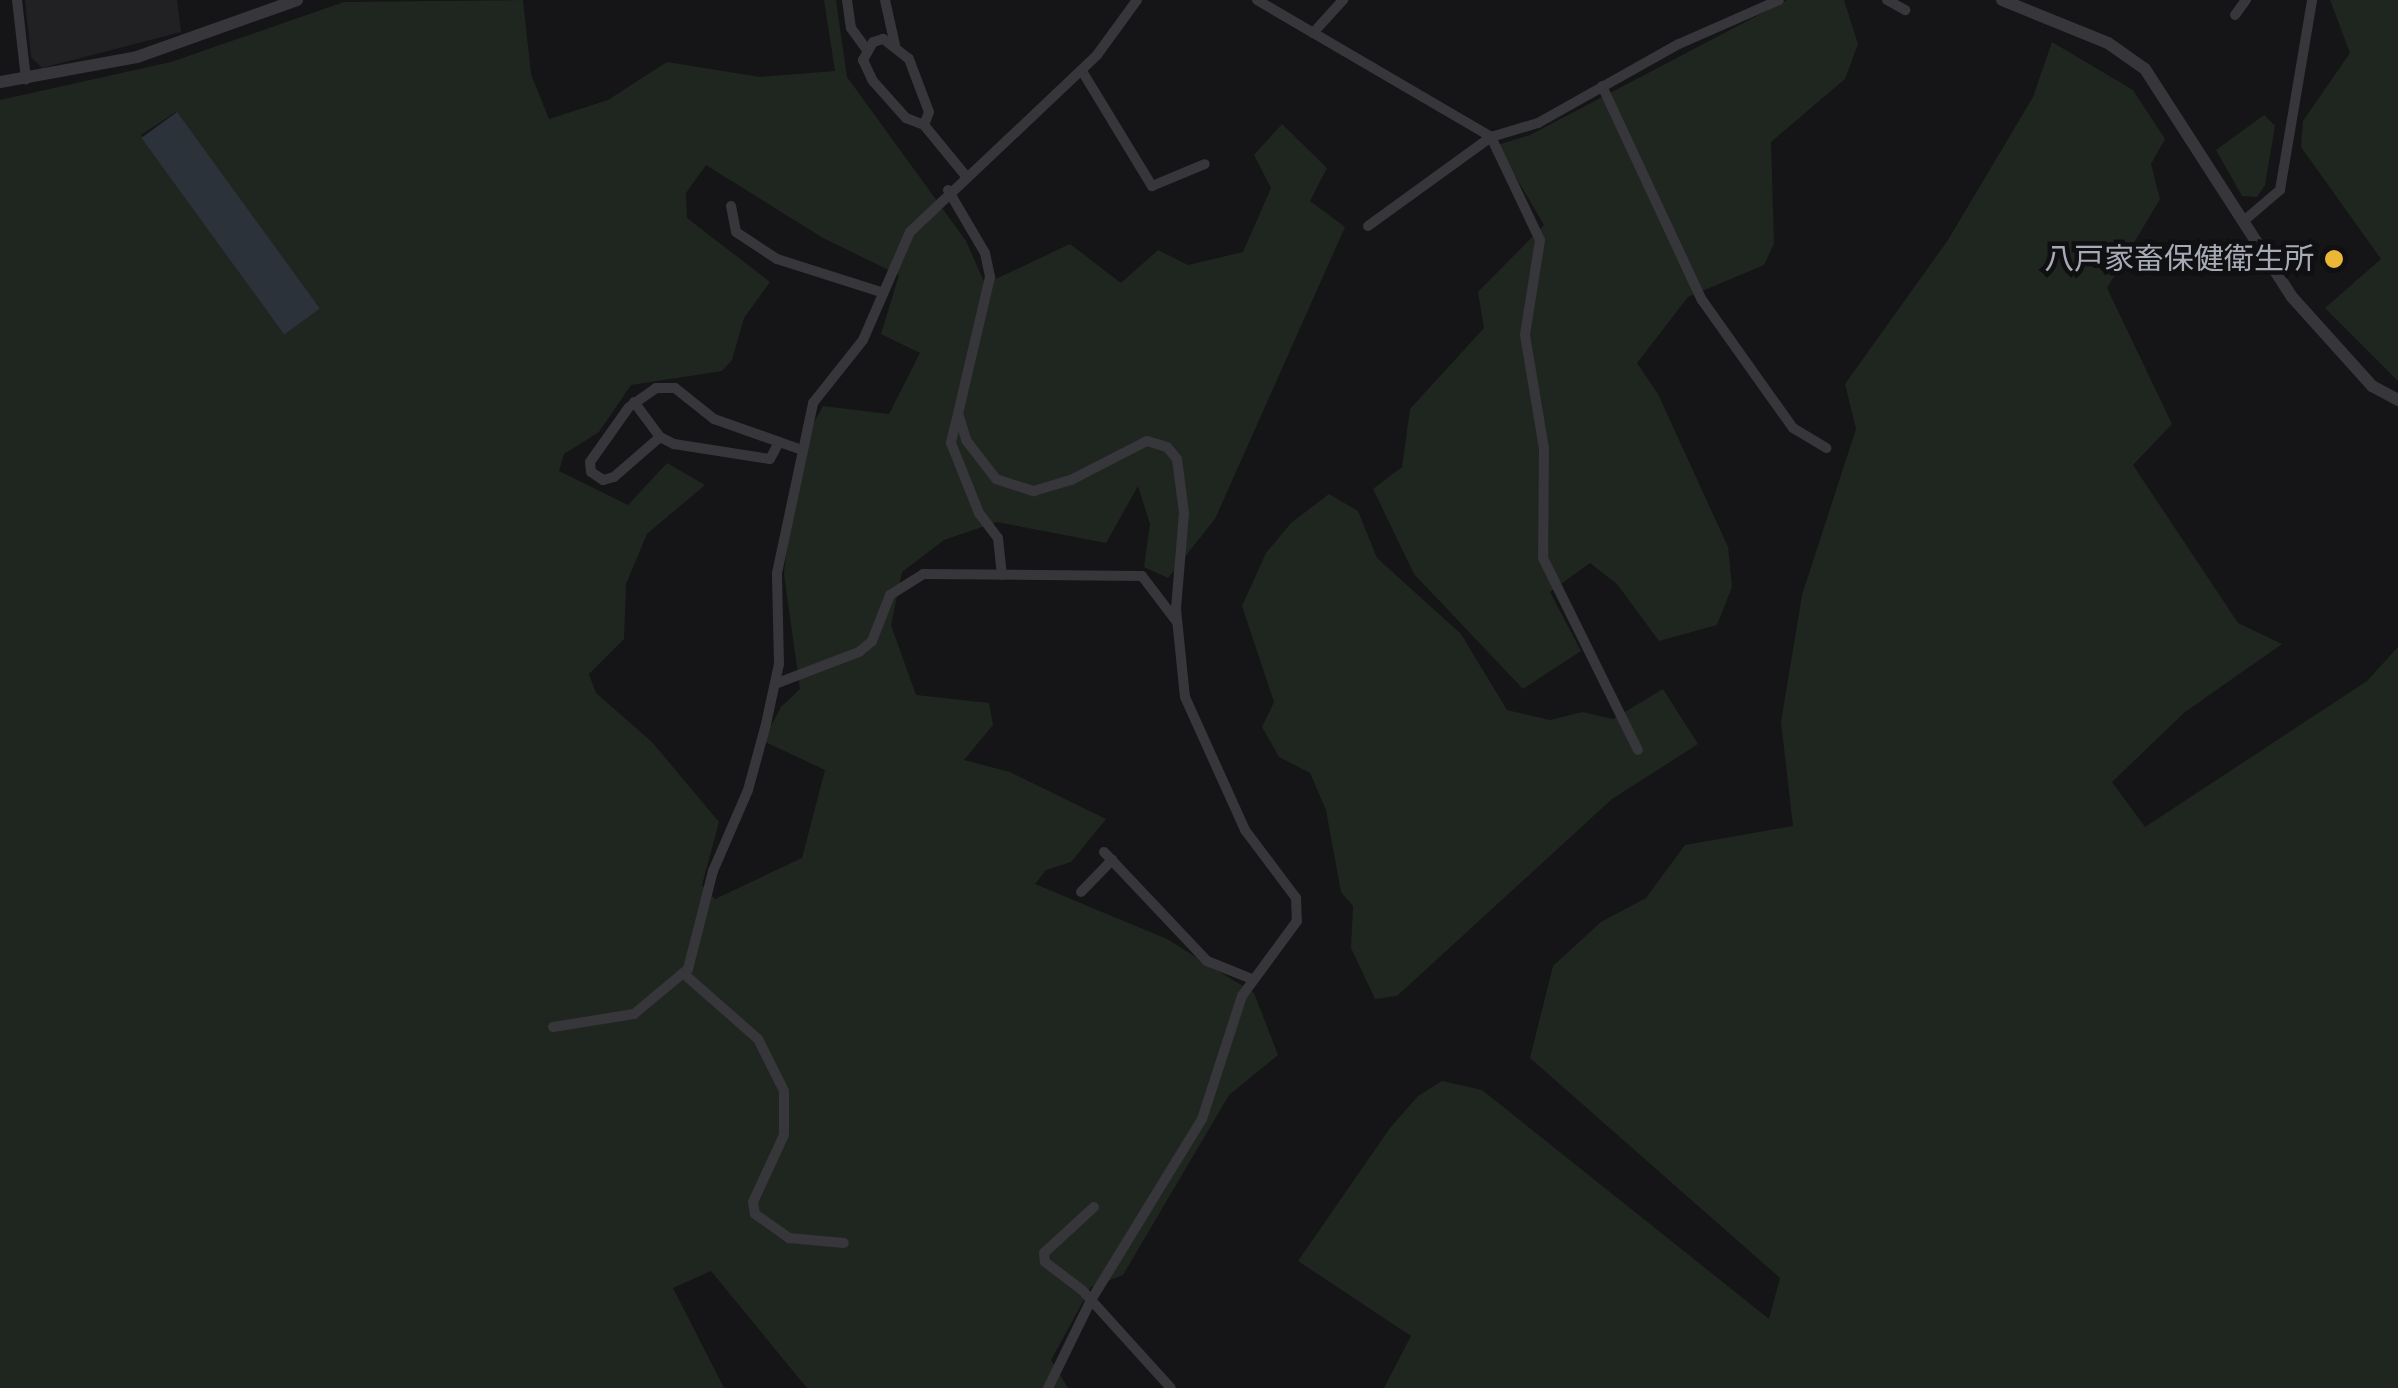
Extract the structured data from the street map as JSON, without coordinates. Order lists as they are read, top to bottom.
{
  "places": ["八戸家畜保健衛生所"]
}
